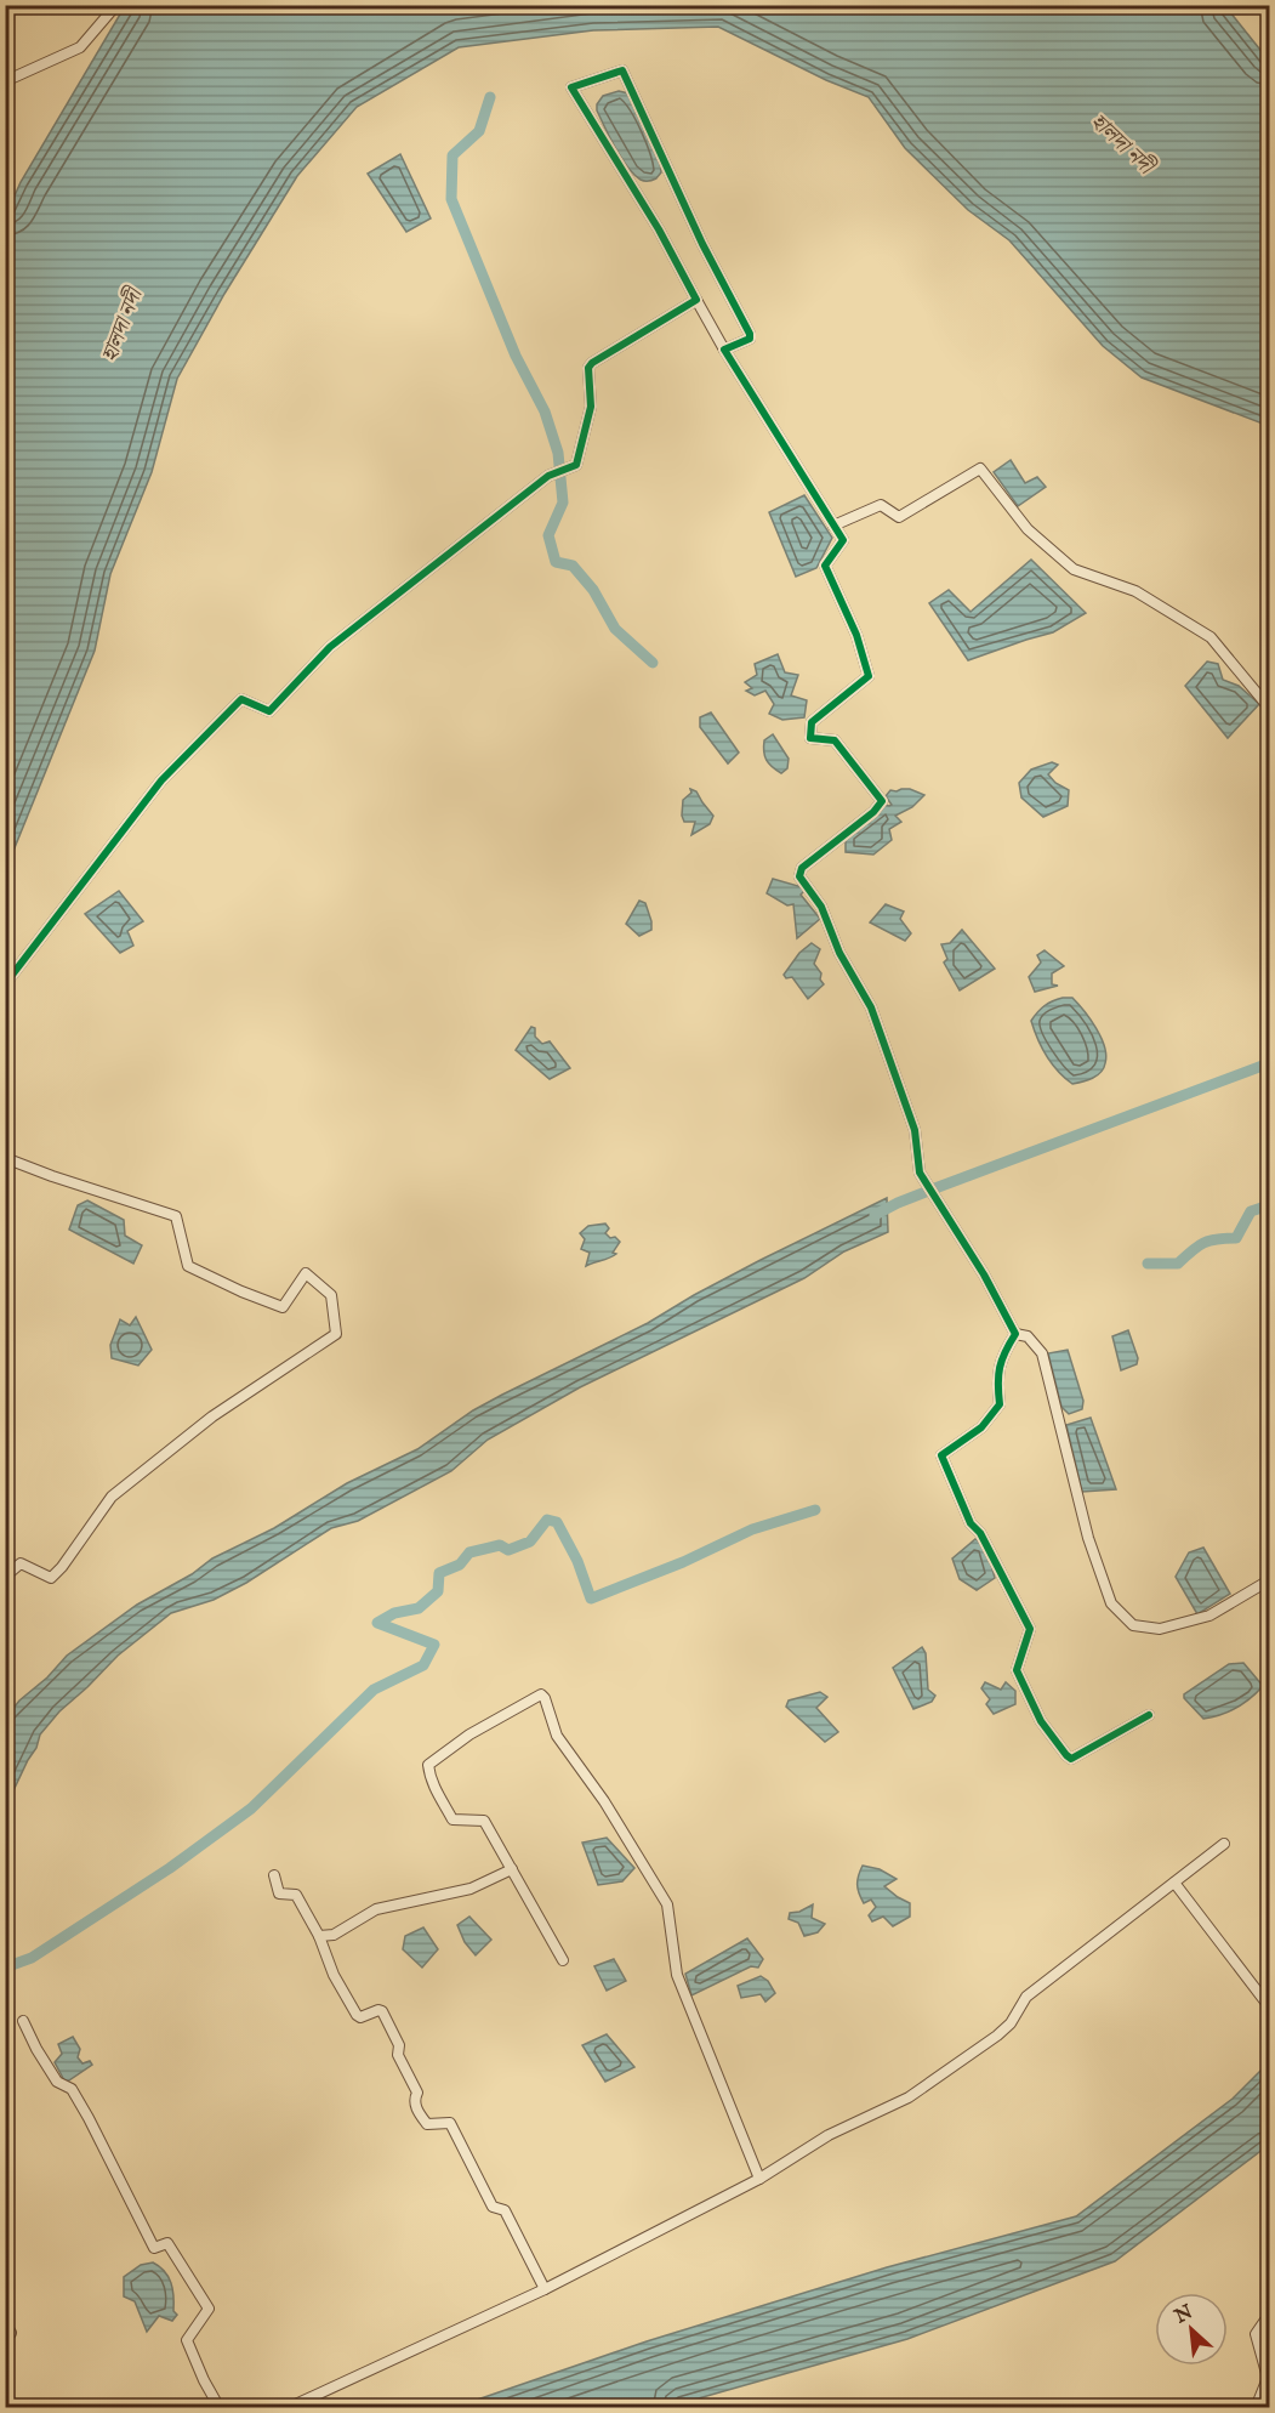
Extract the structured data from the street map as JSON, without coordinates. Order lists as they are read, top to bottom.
{
  "water": ["হালদা নদী"],
  "north": "top left"
}
